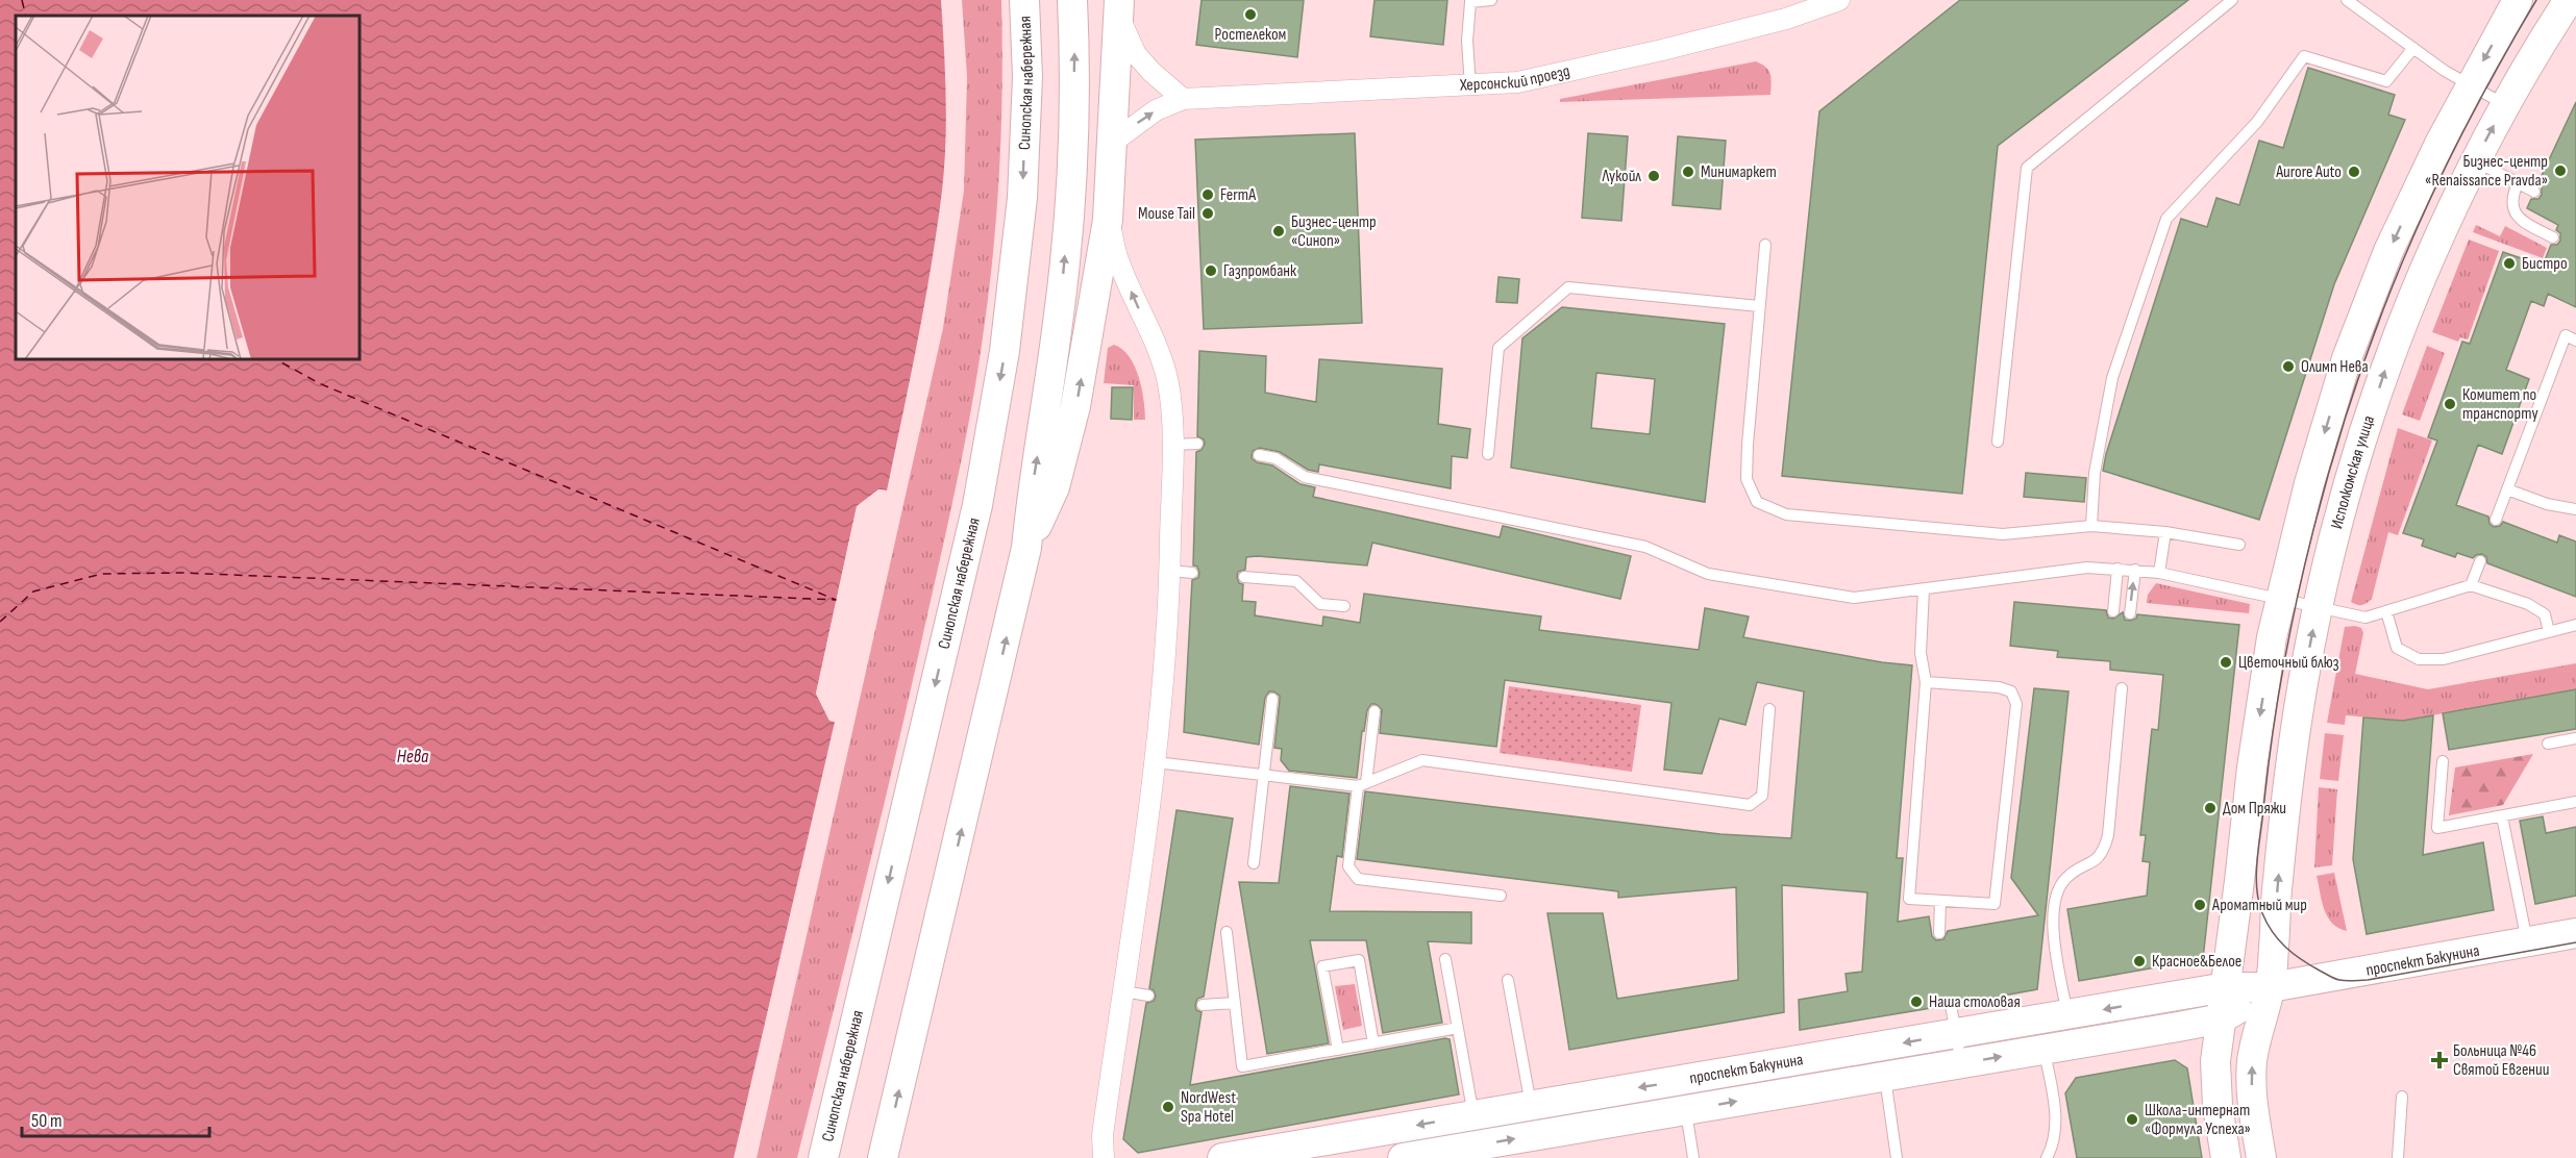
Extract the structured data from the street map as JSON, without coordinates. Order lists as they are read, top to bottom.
{
  "streets": {
    "street": [
      "Херсонский проезд",
      "Синопская набережная",
      "Исполкомская улица",
      "проспект Бакунина"
    ]
  },
  "crossings": [
    ["Исполкомская улица", "проспект Бакунина"]
  ],
  "water": ["Нева"],
  "places": {
    "other": [
      "Ростелеком",
      "Бизнес-центр «Renaissance Pravda»",
      "Минимаркет",
      "Aurore Auto",
      "Лукойл",
      "FermA",
      "Mouse Tail",
      "Бизнес-центр «Синоп»",
      "Бистро",
      "Газпромбанк",
      "Олимп Нева",
      "Комитет по транспорту",
      "Цветочный блюз",
      "Дом Пряжи",
      "Ароматный мир",
      "Красное&Белое",
      "Наша столовая",
      "NordWest Spa Hotel",
      "Школа-интернат «Формула Успеха»"
    ],
    "health": ["Больница №46 Святой Евгении"]
  },
  "scale_bar": "50 m"
}
